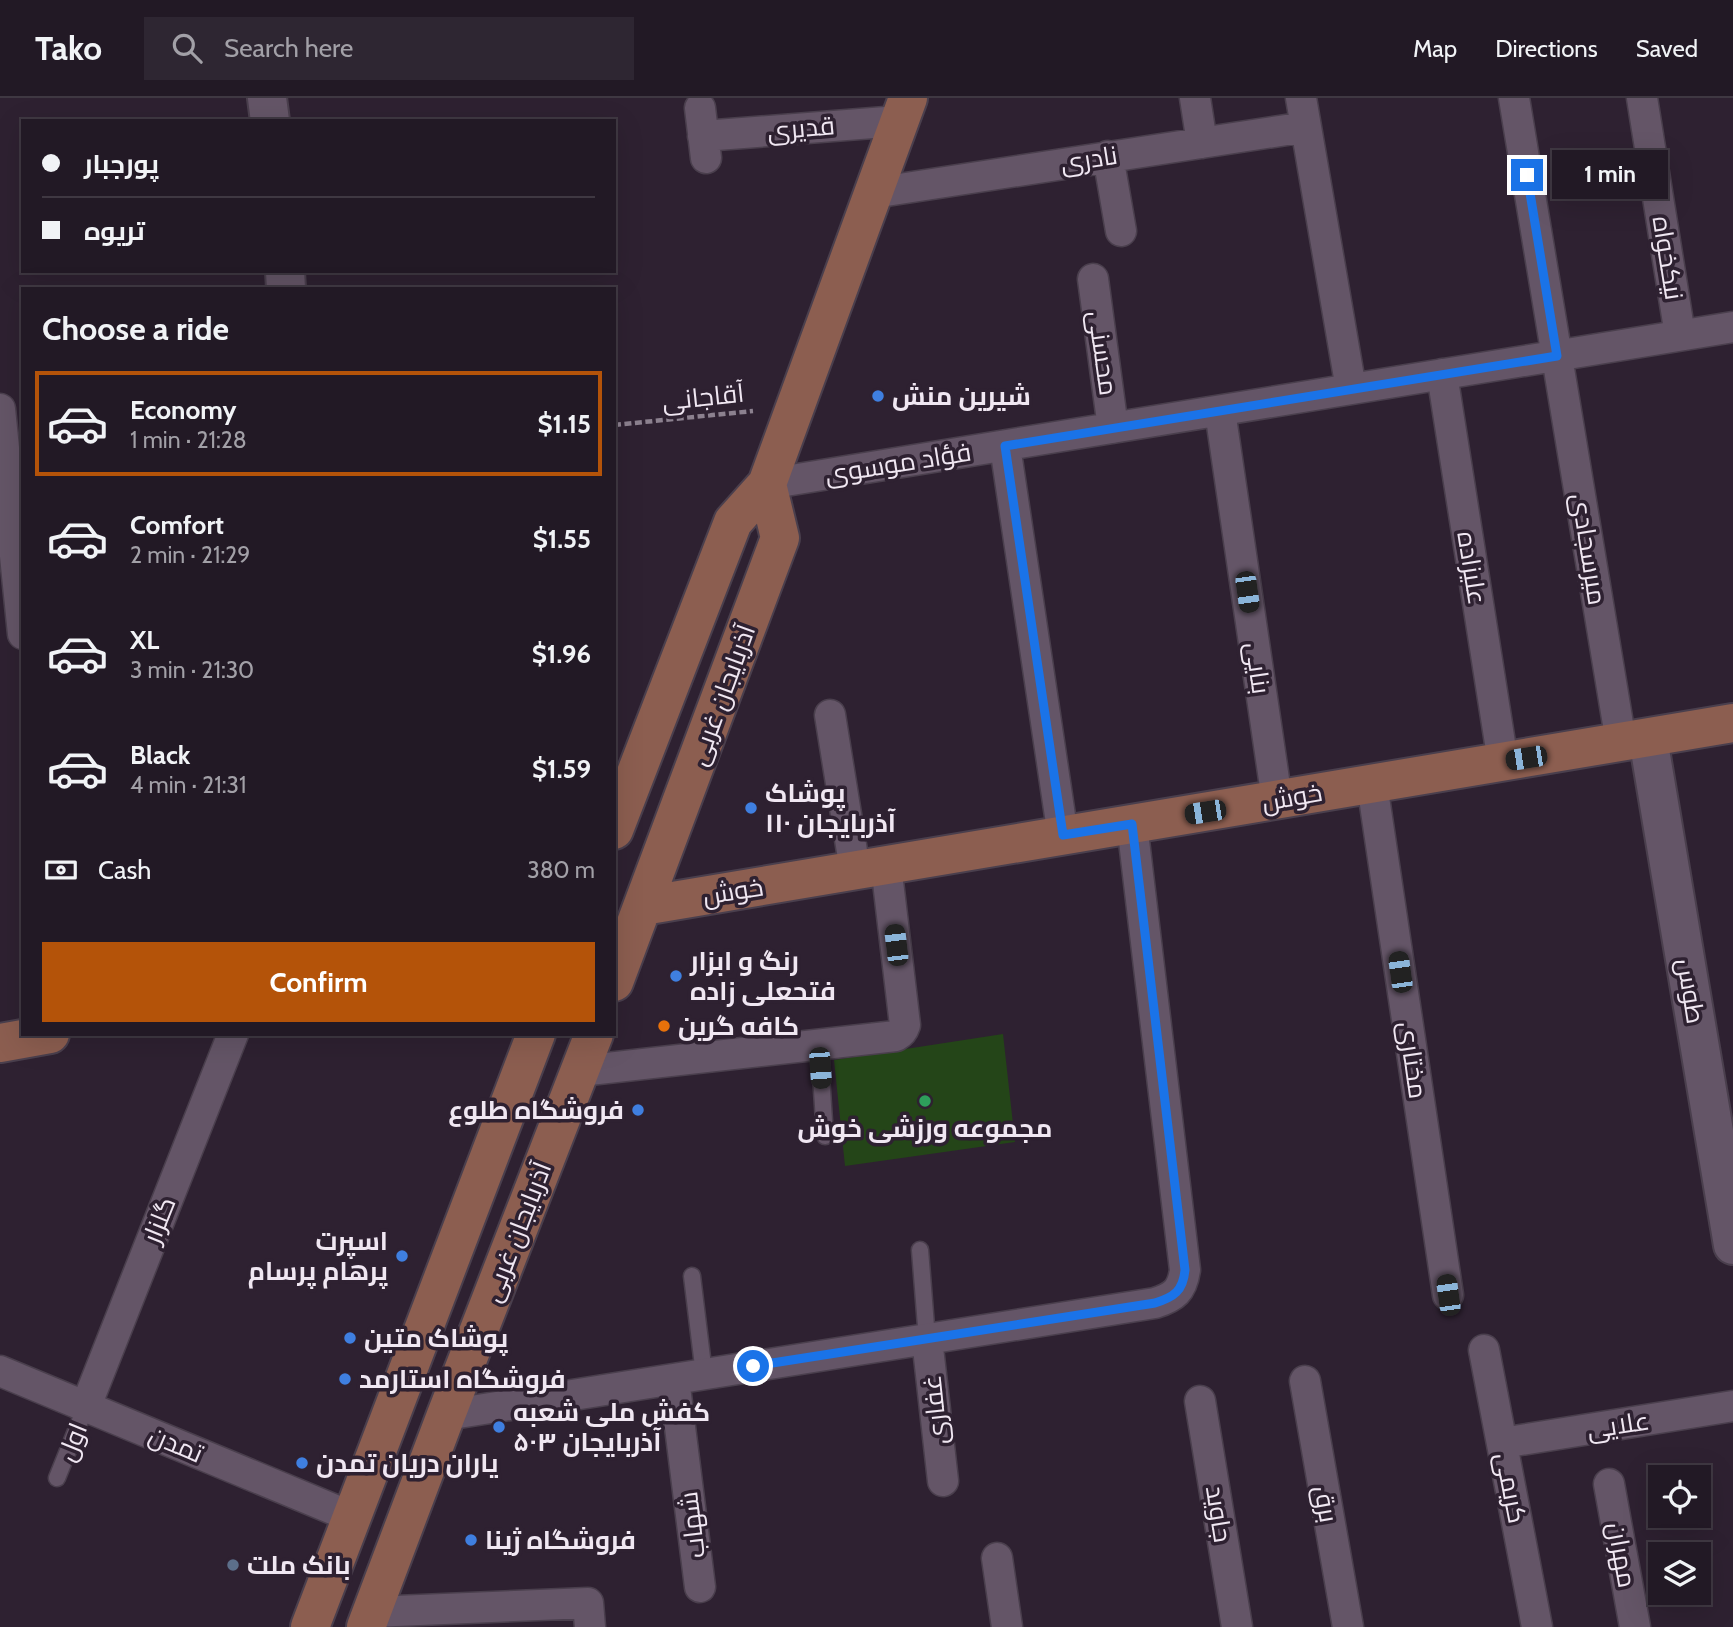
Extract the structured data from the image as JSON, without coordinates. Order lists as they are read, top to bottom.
{
  "streets": {
    "main road": ["آذربایجان غربی", "خوش"],
    "street": [
      "قدیری",
      "نادری",
      "نیکخواه",
      "محسنی",
      "فؤاد موسوی",
      "میرسجادی",
      "علیزاده",
      "بنایی",
      "طوس",
      "مختاری",
      "گلزار",
      "غفاری",
      "علایی",
      "تمدن",
      "کریمی",
      "برق",
      "جاوید",
      "شهاب",
      "مهران"
    ],
    "lane": ["اول"],
    "path": ["آقاجانی"]
  },
  "crossings": [
    ["قدیری", "آذربایجان غربی"],
    ["نادری", "فؤاد موسوی"],
    ["نادری", "آذربایجان غربی"],
    ["نیکخواه", "فؤاد موسوی"],
    ["محسنی", "فؤاد موسوی"],
    ["آقاجانی", "آذربایجان غربی"],
    ["فؤاد موسوی", "میرسجادی"],
    ["فؤاد موسوی", "علیزاده"],
    ["فؤاد موسوی", "بنایی"],
    ["فؤاد موسوی", "آذربایجان غربی"],
    ["میرسجادی", "خوش"],
    ["میرسجادی", "طوس"],
    ["علیزاده", "خوش"],
    ["بنایی", "خوش"],
    ["آذربایجان غربی", "خوش"],
    ["آذربایجان غربی", "تمدن"],
    ["خوش", "طوس"],
    ["خوش", "مختاری"],
    ["گلزار", "اول"],
    ["گلزار", "تمدن"],
    ["علایی", "کریمی"],
    ["اول", "تمدن"]
  ],
  "places": [
    "شیرین منش",
    "پوشاک آذربایجان ۱۱۰",
    "رنگ و ابزار فتحعلی زاده",
    "کافه گرین",
    "مجموعه ورزشی خوش",
    "فروشگاه طلوع",
    "اسپرت پرهام پرسام",
    "پوشاک متین",
    "فروشگاه استارمد",
    "کفش ملی شعبه ۵۰۳ آذربایجان",
    "یاران دریان تمدن",
    "فروشگاه ژینا",
    "بانک ملت"
  ],
  "page": {
    "header": "Tako",
    "search": "Search here",
    "nav": ["Map", "Directions", "Saved"],
    "banner": ["پورجبار", "تریوه"],
    "bubble": "1 min",
    "heading": "Choose a ride",
    "list": [
      {
        "name": "Economy",
        "note": "1 min · 21:28",
        "value": "$1.15"
      },
      {
        "name": "Comfort",
        "note": "2 min · 21:29",
        "value": "$1.55"
      },
      {
        "name": "XL",
        "note": "3 min · 21:30",
        "value": "$1.96"
      },
      {
        "name": "Black",
        "note": "4 min · 21:31",
        "value": "$1.59"
      }
    ],
    "pay": ["Cash", "380 m"],
    "buttons": "Confirm"
  }
}
